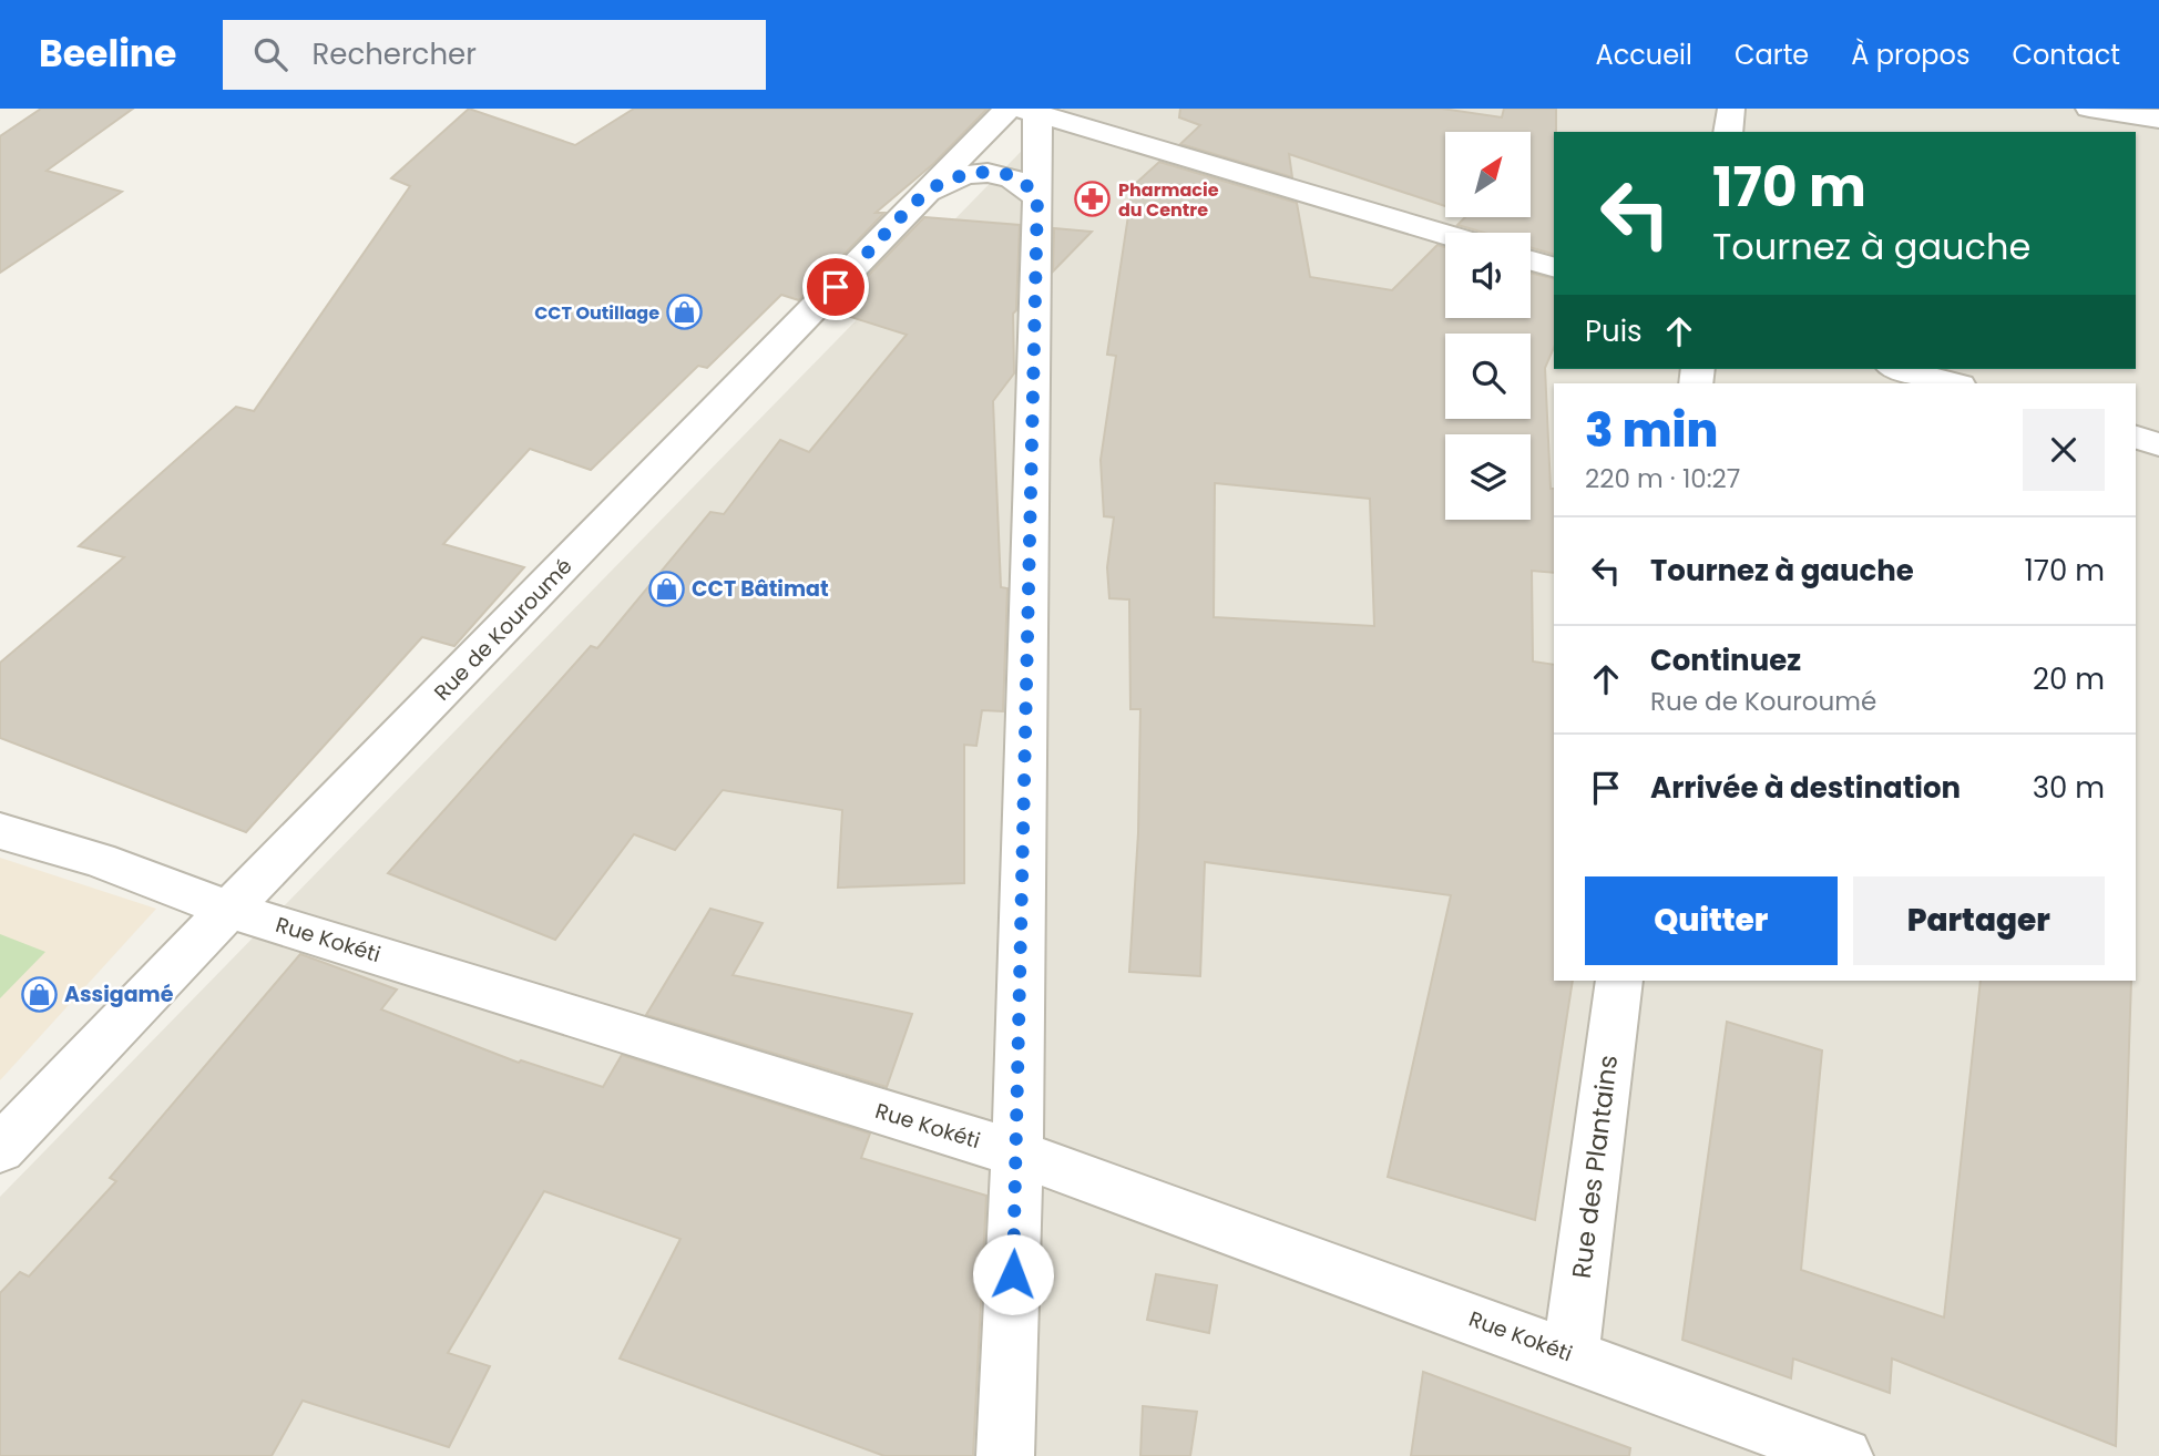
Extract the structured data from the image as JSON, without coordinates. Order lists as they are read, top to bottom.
{
  "streets": {
    "street": ["Rue de Kouroumé", "Rue Kokéti", "Rue des Plantains"]
  },
  "crossings": [
    ["Rue de Kouroumé", "Rue Kokéti"],
    ["Rue Kokéti", "Rue des Plantains"]
  ],
  "places": {
    "pharmacy": ["Pharmacie du Centre"],
    "shop": ["CCT Outillage", "CCT Bâtimat", "Assigamé"]
  },
  "north": "top right",
  "page": {
    "header": "Beeline",
    "search": "Rechercher",
    "nav": [
      "Accueil",
      "Carte",
      "À propos",
      "Contact"
    ],
    "turn": ["170 m", "Tournez à gauche"],
    "then": "Puis",
    "heading": ["3 min", "220 m · 10:27"],
    "list": [
      {
        "name": "Tournez à gauche",
        "value": "170 m"
      },
      {
        "name": "Continuez",
        "note": "Rue de Kouroumé",
        "value": "20 m"
      },
      {
        "name": "Arrivée à destination",
        "value": "30 m"
      }
    ],
    "buttons": ["Quitter", "Partager"]
  }
}
